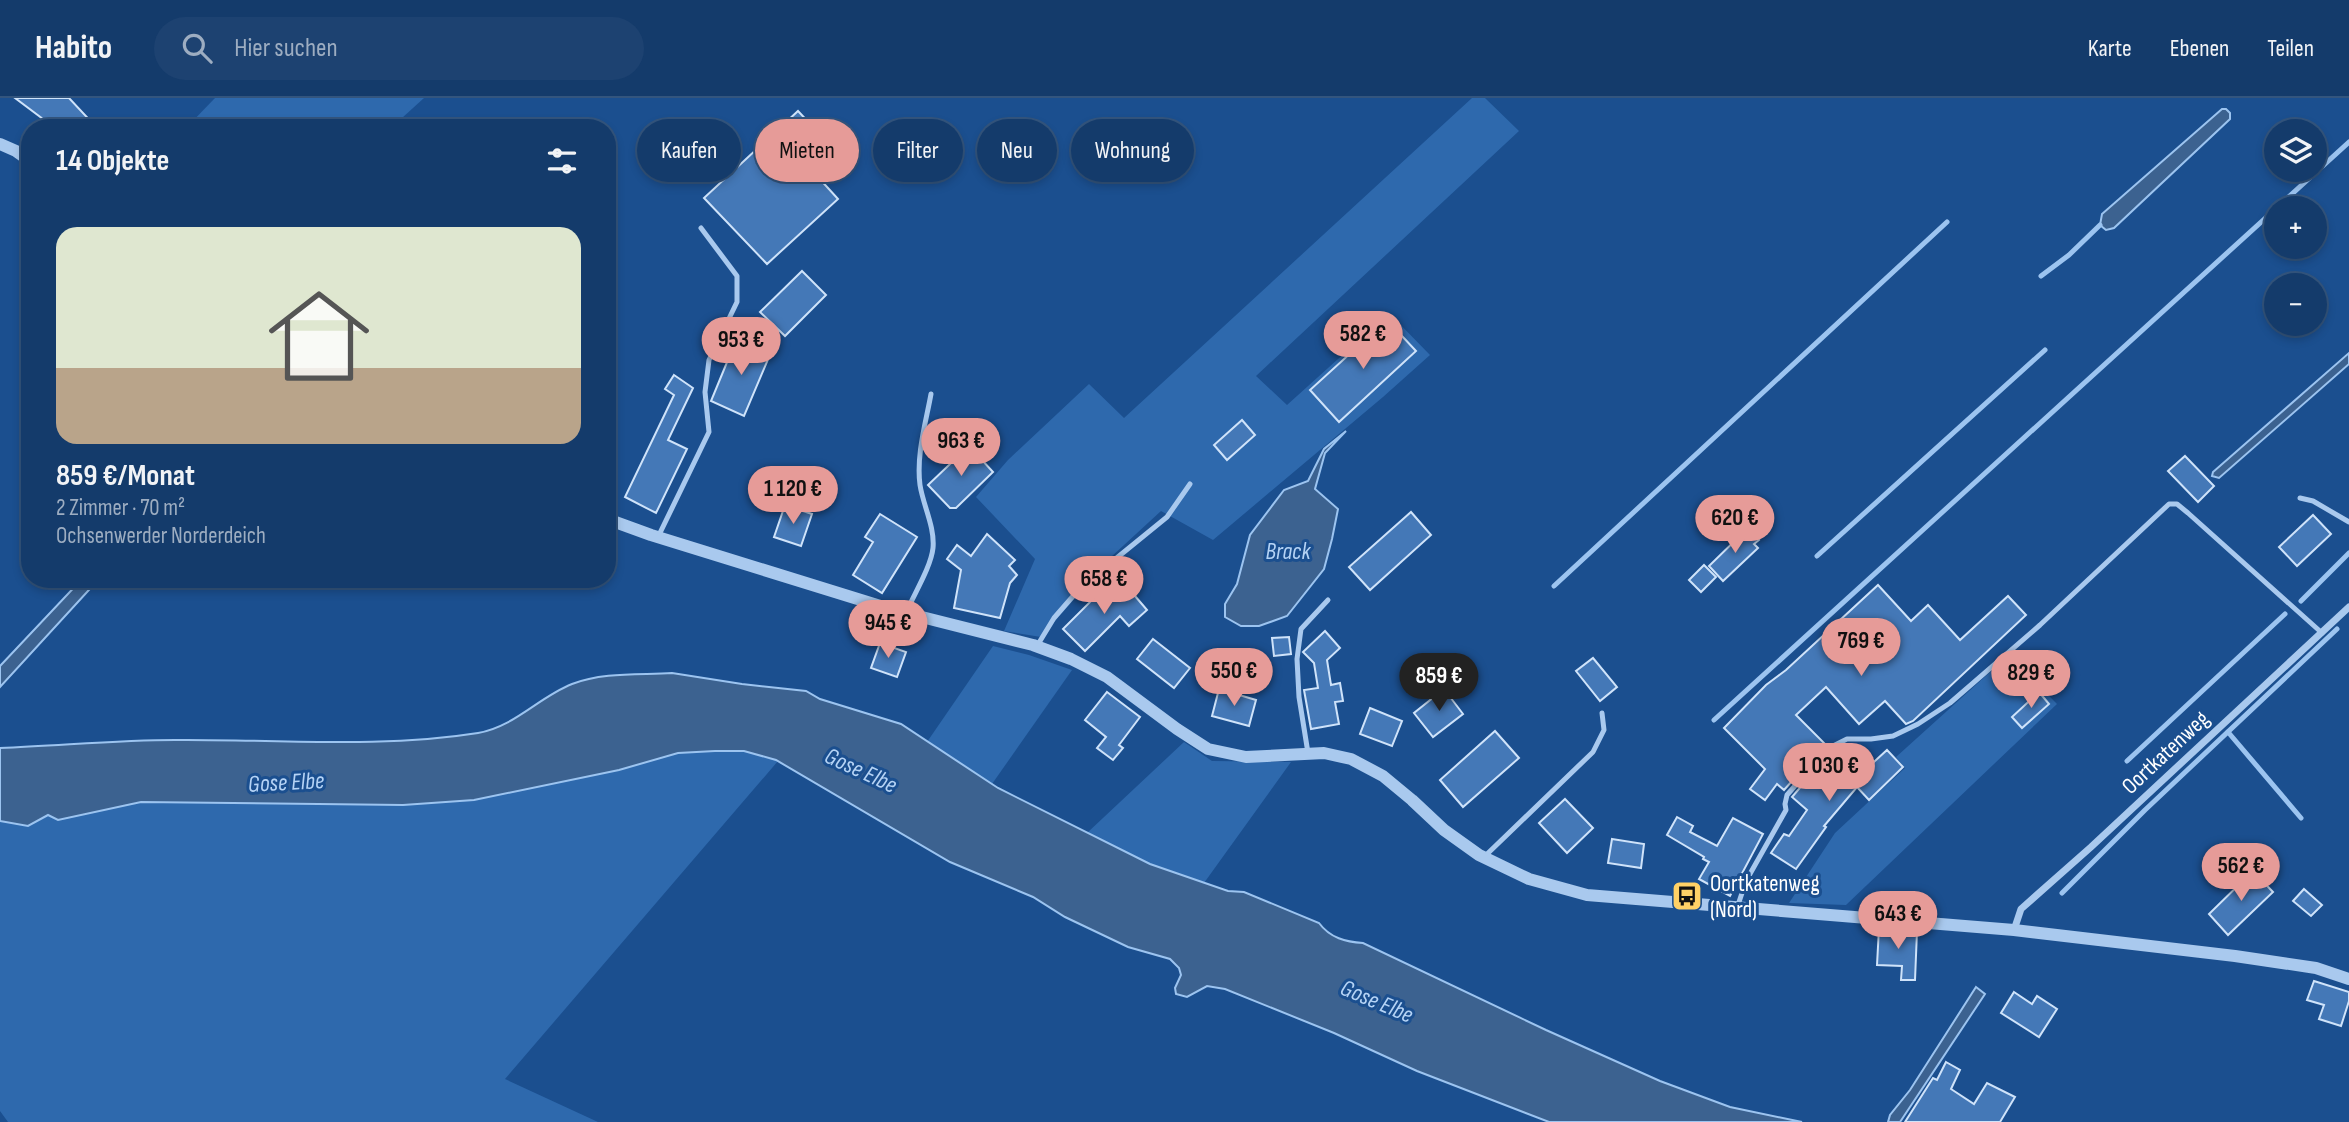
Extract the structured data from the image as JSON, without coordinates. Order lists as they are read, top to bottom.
{
  "streets": {
    "street": ["Oortkatenweg"]
  },
  "water": ["Brack", "Gose Elbe"],
  "places": {
    "bus stop": ["Oortkatenweg (Nord)"]
  },
  "page": {
    "header": "Habito",
    "search": "Hier suchen",
    "nav": ["Karte", "Ebenen", "Teilen"],
    "map_buttons": ["+", "−"],
    "chip": [
      "Kaufen",
      "Mieten",
      "Filter",
      "Neu",
      "Wohnung"
    ],
    "heading": "14 Objekte",
    "list": [
      {
        "name": "859 €/Monat",
        "note": "2 Zimmer · 70 m² · Ochsenwerder Norderdeich"
      }
    ],
    "price": [
      "582 €",
      "953 €",
      "963 €",
      "1 120 €",
      "620 €",
      "658 €",
      "945 €",
      "769 €",
      "550 €",
      "829 €",
      "859 €",
      "1 030 €",
      "562 €",
      "643 €"
    ]
  }
}
